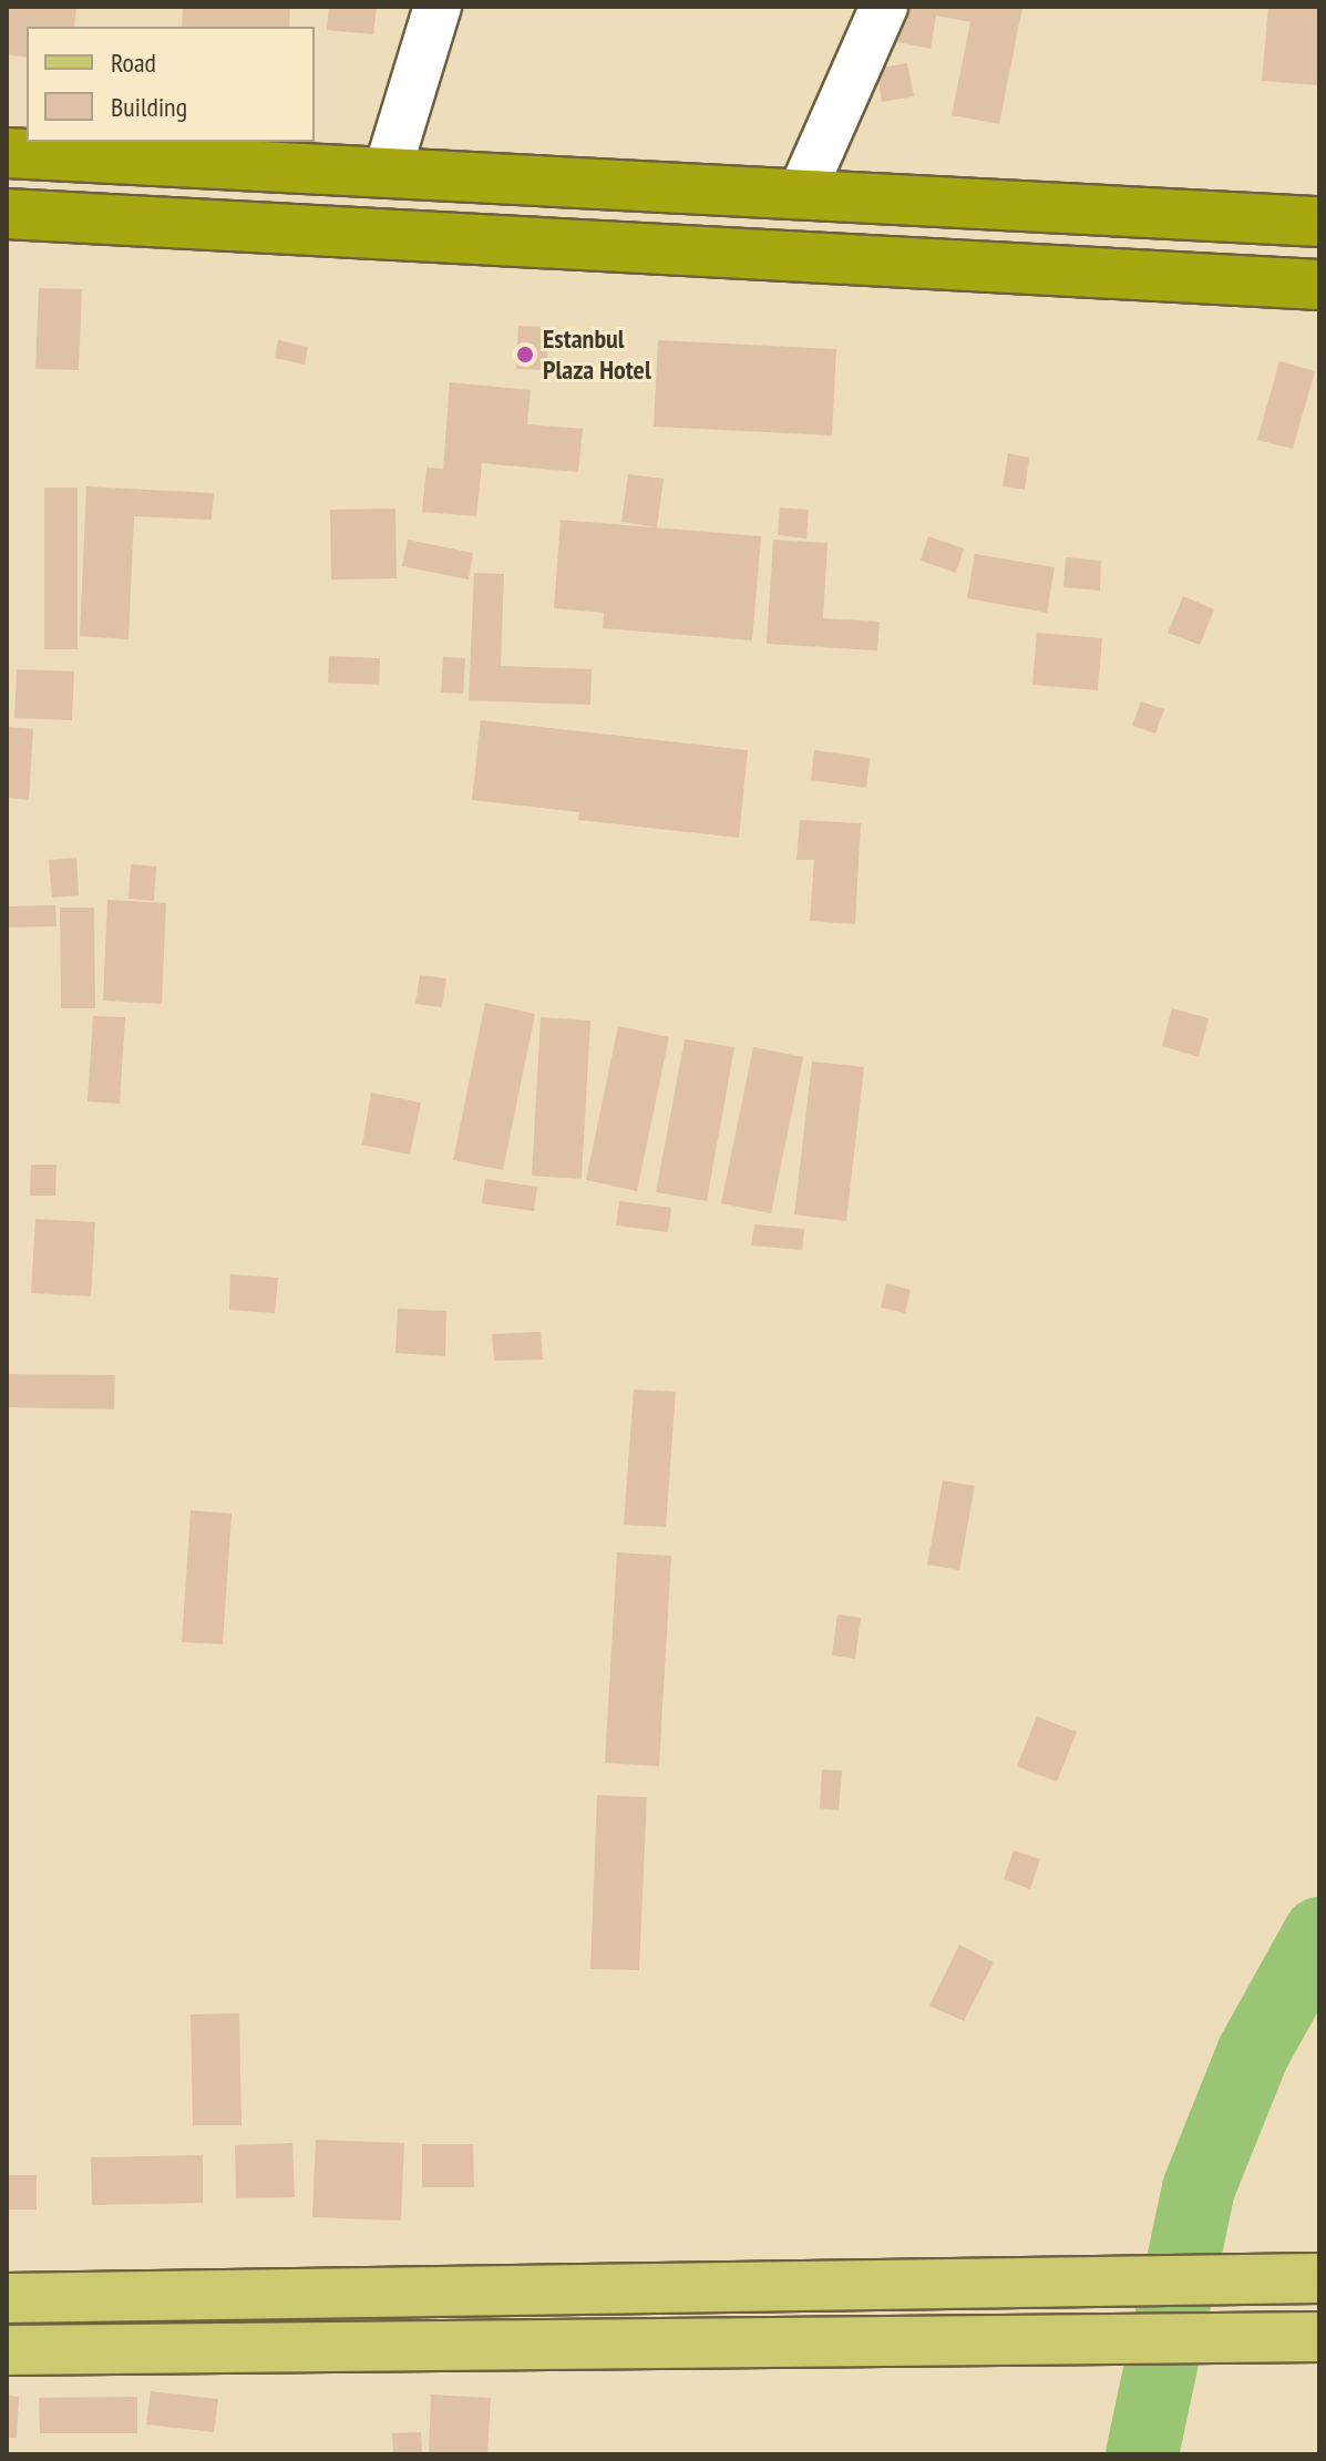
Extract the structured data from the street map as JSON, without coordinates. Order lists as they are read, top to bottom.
{
  "places": ["Estanbul Plaza Hotel"],
  "legend": ["Road", "Building"]
}
